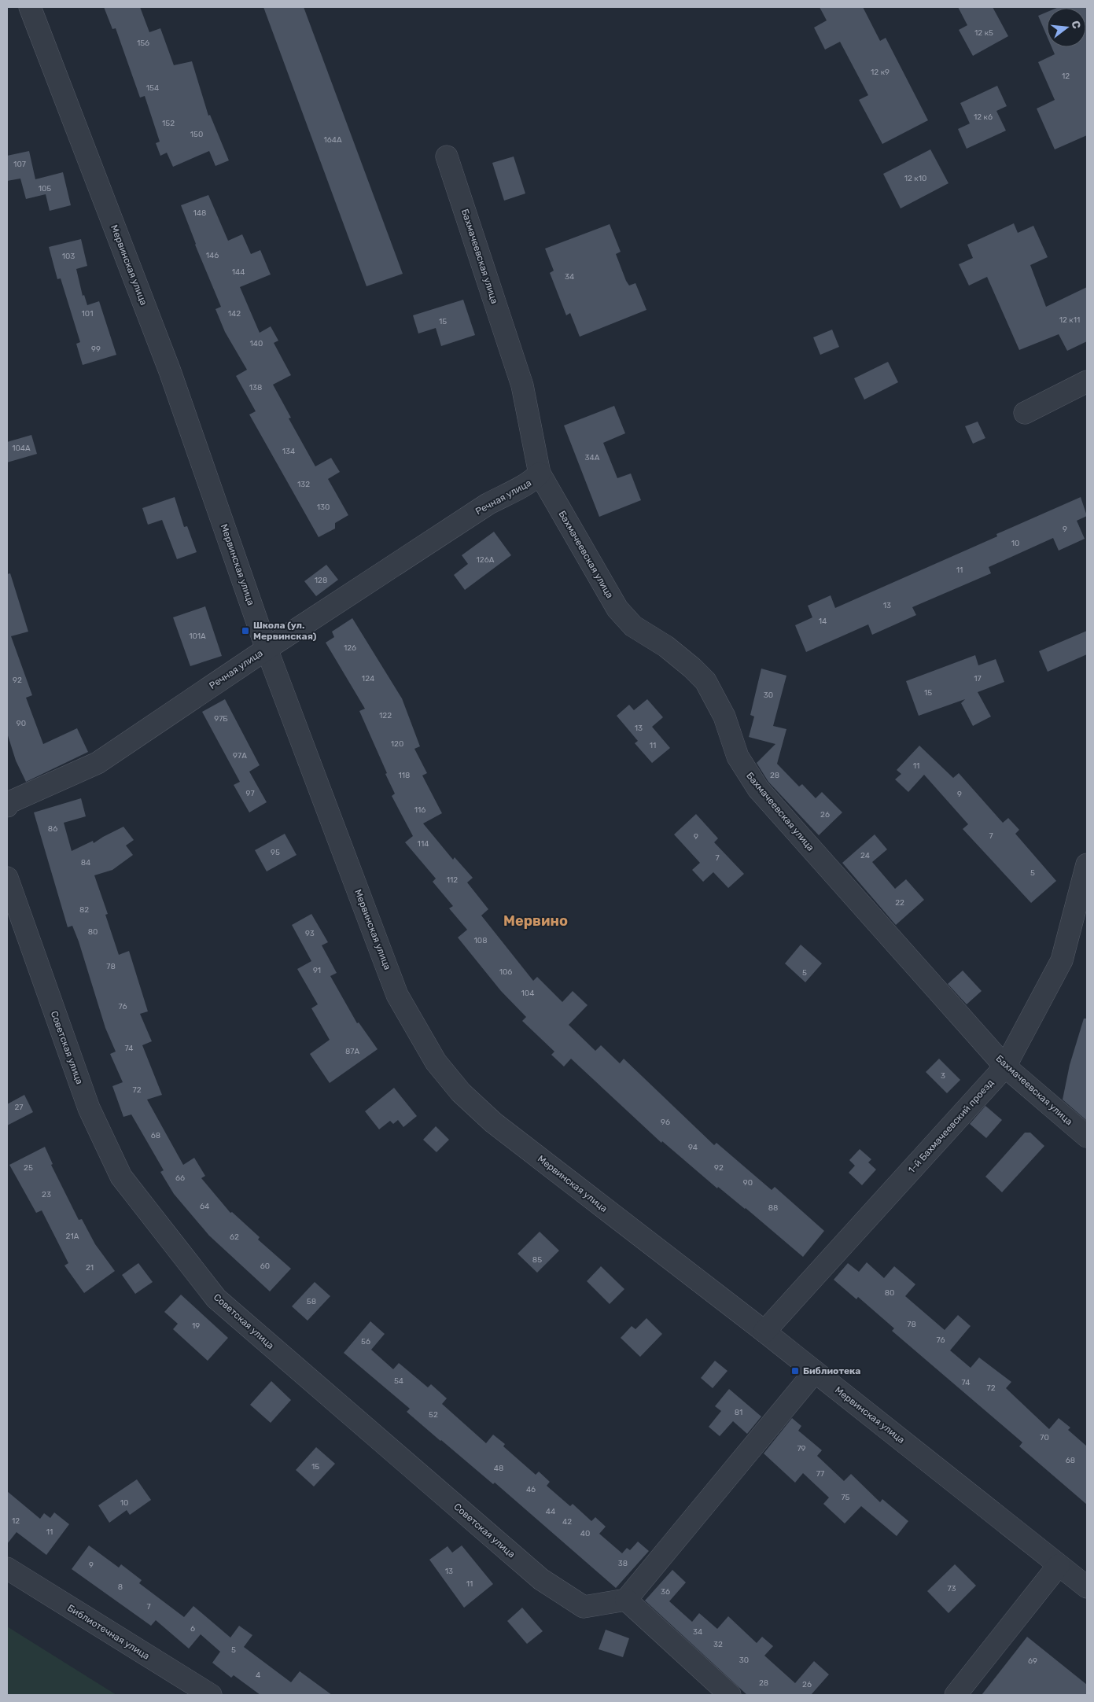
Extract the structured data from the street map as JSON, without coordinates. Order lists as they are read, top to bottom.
{
  "streets": {
    "street": [
      "Бахмачеевская улица",
      "Мервинская улица",
      "Речная улица",
      "Советская улица",
      "1-й Бахмачеевский проезд",
      "Библиотечная улица"
    ]
  },
  "crossings": [
    ["Бахмачеевская улица", "Речная улица"],
    ["Бахмачеевская улица", "1-й Бахмачеевский проезд"],
    ["Мервинская улица", "Речная улица"],
    ["Мервинская улица", "1-й Бахмачеевский проезд"]
  ],
  "districts": ["Мервино"],
  "places": {
    "transit": ["Школа (ул. Мервинская)", "Библиотека"]
  },
  "house_numbers": [
    "12 к5",
    "156",
    "12 к9",
    "12",
    "154",
    "12 к6",
    "152",
    "150",
    "164А",
    "107",
    "12 к10",
    "105",
    "148",
    "146",
    "103",
    "144",
    "34",
    "101",
    "142",
    "12 к11",
    "15",
    "140",
    "99",
    "138",
    "104А",
    "134",
    "34А",
    "132",
    "130",
    "9",
    "10",
    "126А",
    "11",
    "128",
    "13",
    "14",
    "101А",
    "126",
    "124",
    "17",
    "92",
    "15",
    "30",
    "122",
    "97Б",
    "90",
    "13",
    "120",
    "11",
    "97А",
    "11",
    "118",
    "28",
    "97",
    "9",
    "116",
    "26",
    "86",
    "7",
    "9",
    "114",
    "95",
    "24",
    "7",
    "84",
    "5",
    "112",
    "22",
    "82",
    "80",
    "93",
    "108",
    "78",
    "91",
    "106",
    "5",
    "104",
    "76",
    "74",
    "87А",
    "3",
    "72",
    "27",
    "96",
    "68",
    "94",
    "25",
    "92",
    "66",
    "90",
    "23",
    "64",
    "88",
    "21А",
    "62",
    "85",
    "60",
    "21",
    "80",
    "58",
    "78",
    "19",
    "76",
    "56",
    "54",
    "74",
    "72",
    "81",
    "52",
    "70",
    "79",
    "68",
    "15",
    "48",
    "77",
    "46",
    "75",
    "10",
    "44",
    "12",
    "42",
    "11",
    "40",
    "38",
    "9",
    "13",
    "11",
    "8",
    "73",
    "36",
    "7",
    "6",
    "34",
    "32",
    "5",
    "30",
    "69",
    "4",
    "28",
    "26"
  ],
  "north": "right"
}
